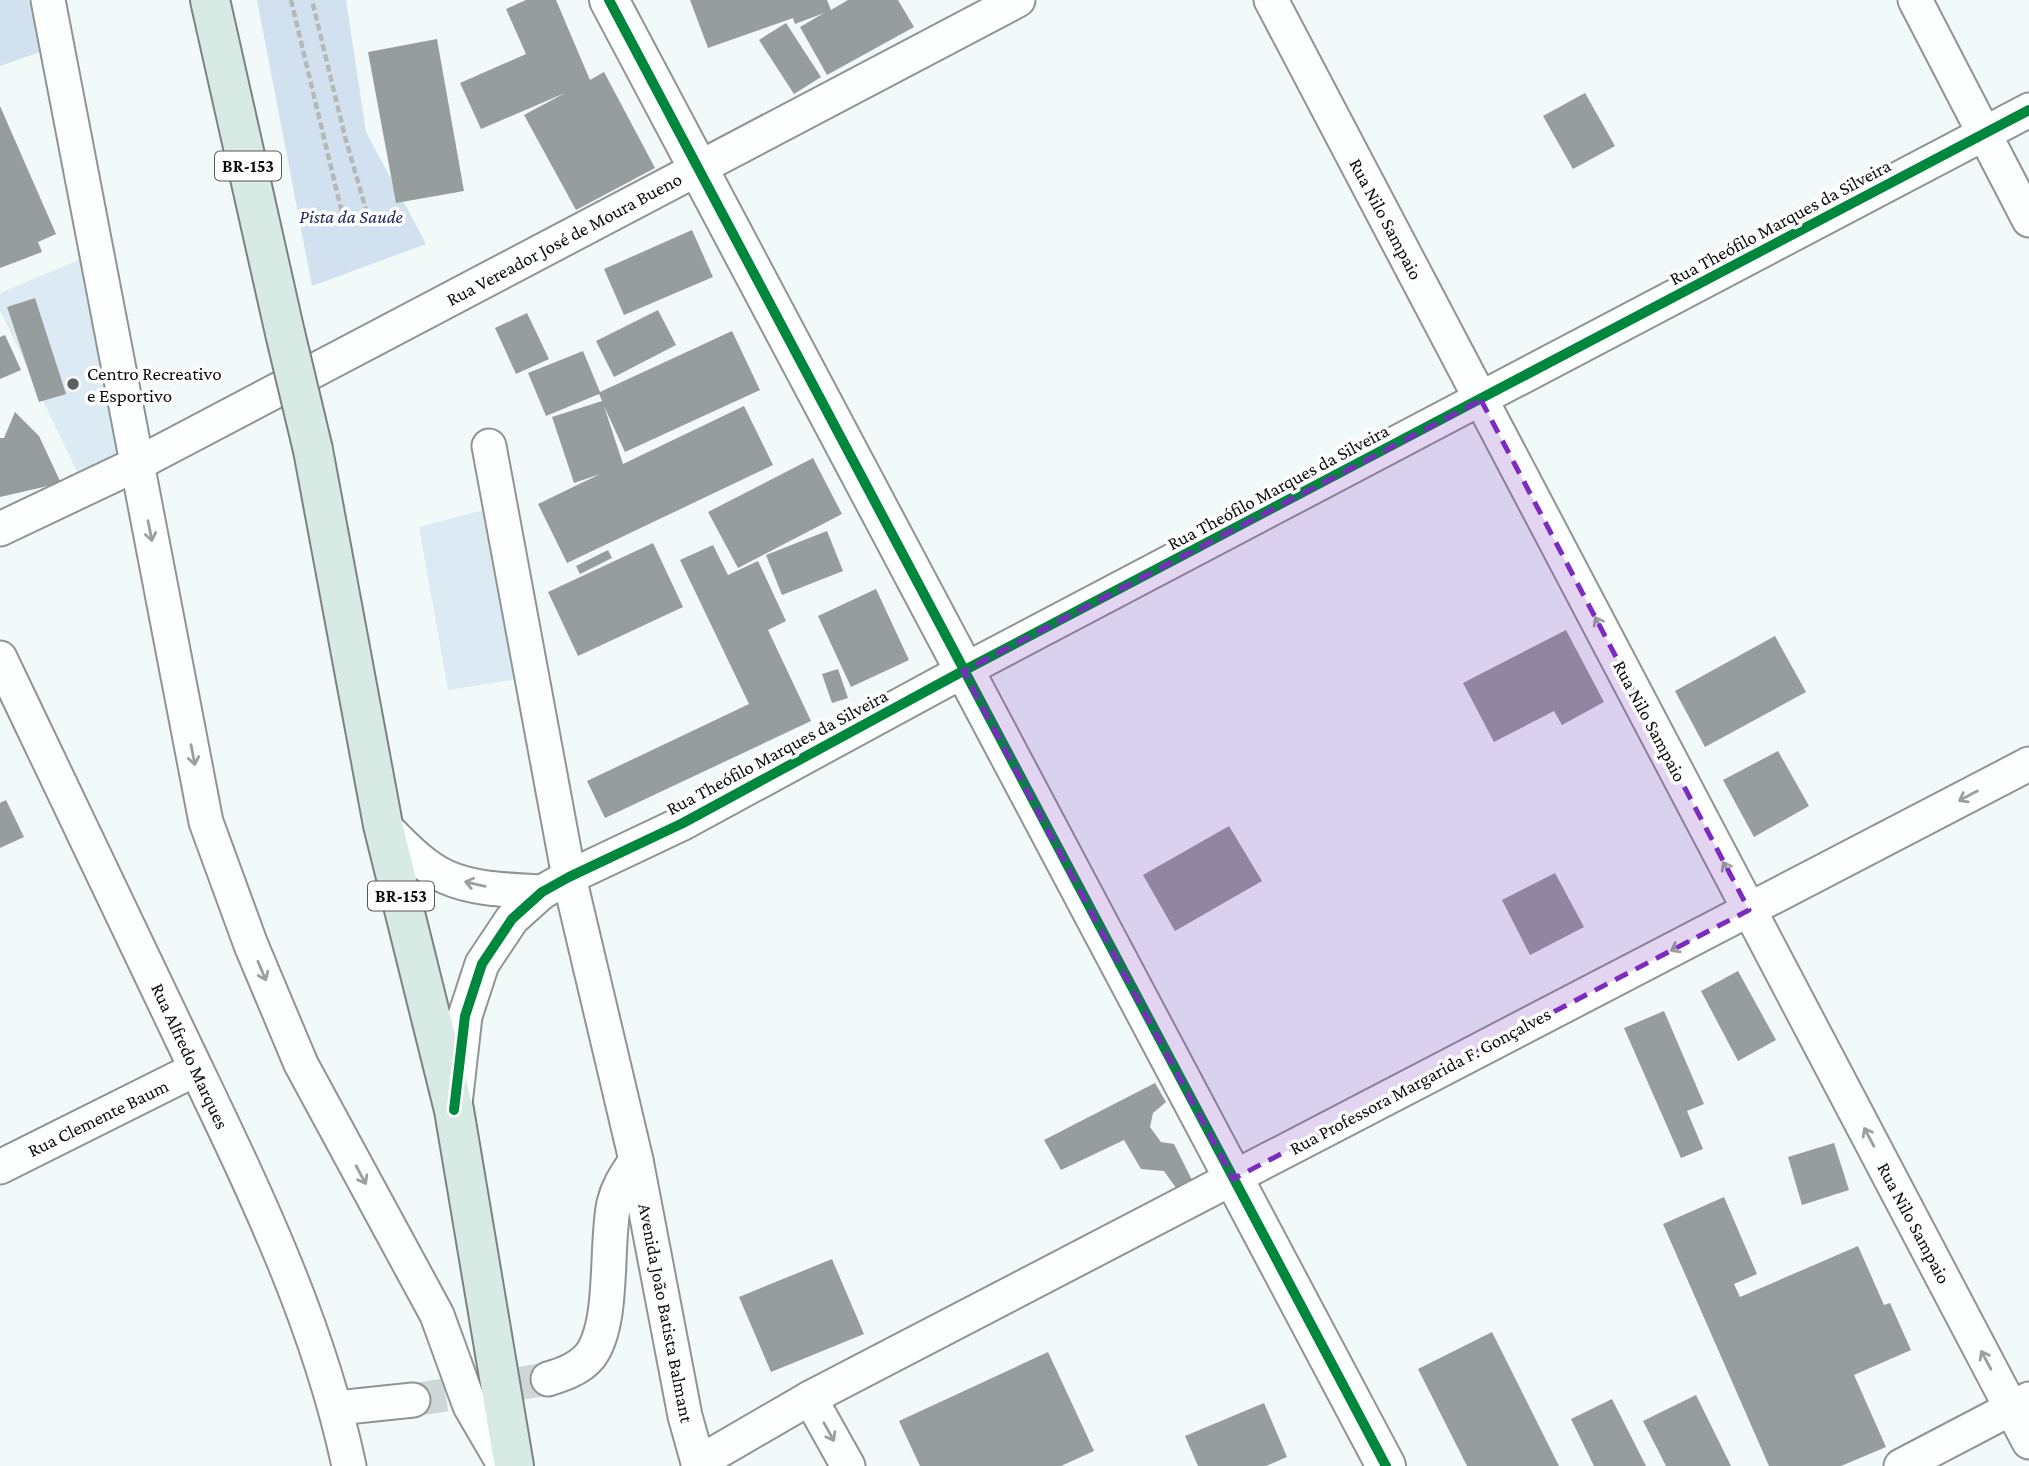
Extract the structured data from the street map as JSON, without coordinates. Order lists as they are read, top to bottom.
{
  "streets": {
    "highway": ["BR-153"],
    "street": [
      "Rua Nilo Sampaio",
      "Rua Theófilo Marques da Silveira",
      "Rua Vereador José de Moura Bueno",
      "Rua Alfredo Marques",
      "Rua Professora Margarida F. Gonçalves",
      "Rua Clemente Baum",
      "Avenida João Batista Balmant"
    ]
  },
  "crossings": [
    ["Rua Nilo Sampaio", "Rua Theófilo Marques da Silveira"],
    ["Rua Nilo Sampaio", "Rua Professora Margarida F. Gonçalves"],
    ["Rua Theófilo Marques da Silveira", "Avenida João Batista Balmant"],
    ["Rua Alfredo Marques", "Rua Clemente Baum"],
    ["Rua Professora Margarida F. Gonçalves", "Avenida João Batista Balmant"]
  ],
  "one_way": ["Rua Nilo Sampaio", "Rua Professora Margarida F. Gonçalves"],
  "parks": ["Pista da Saude"],
  "places": ["Centro Recreativo e Esportivo"]
}
